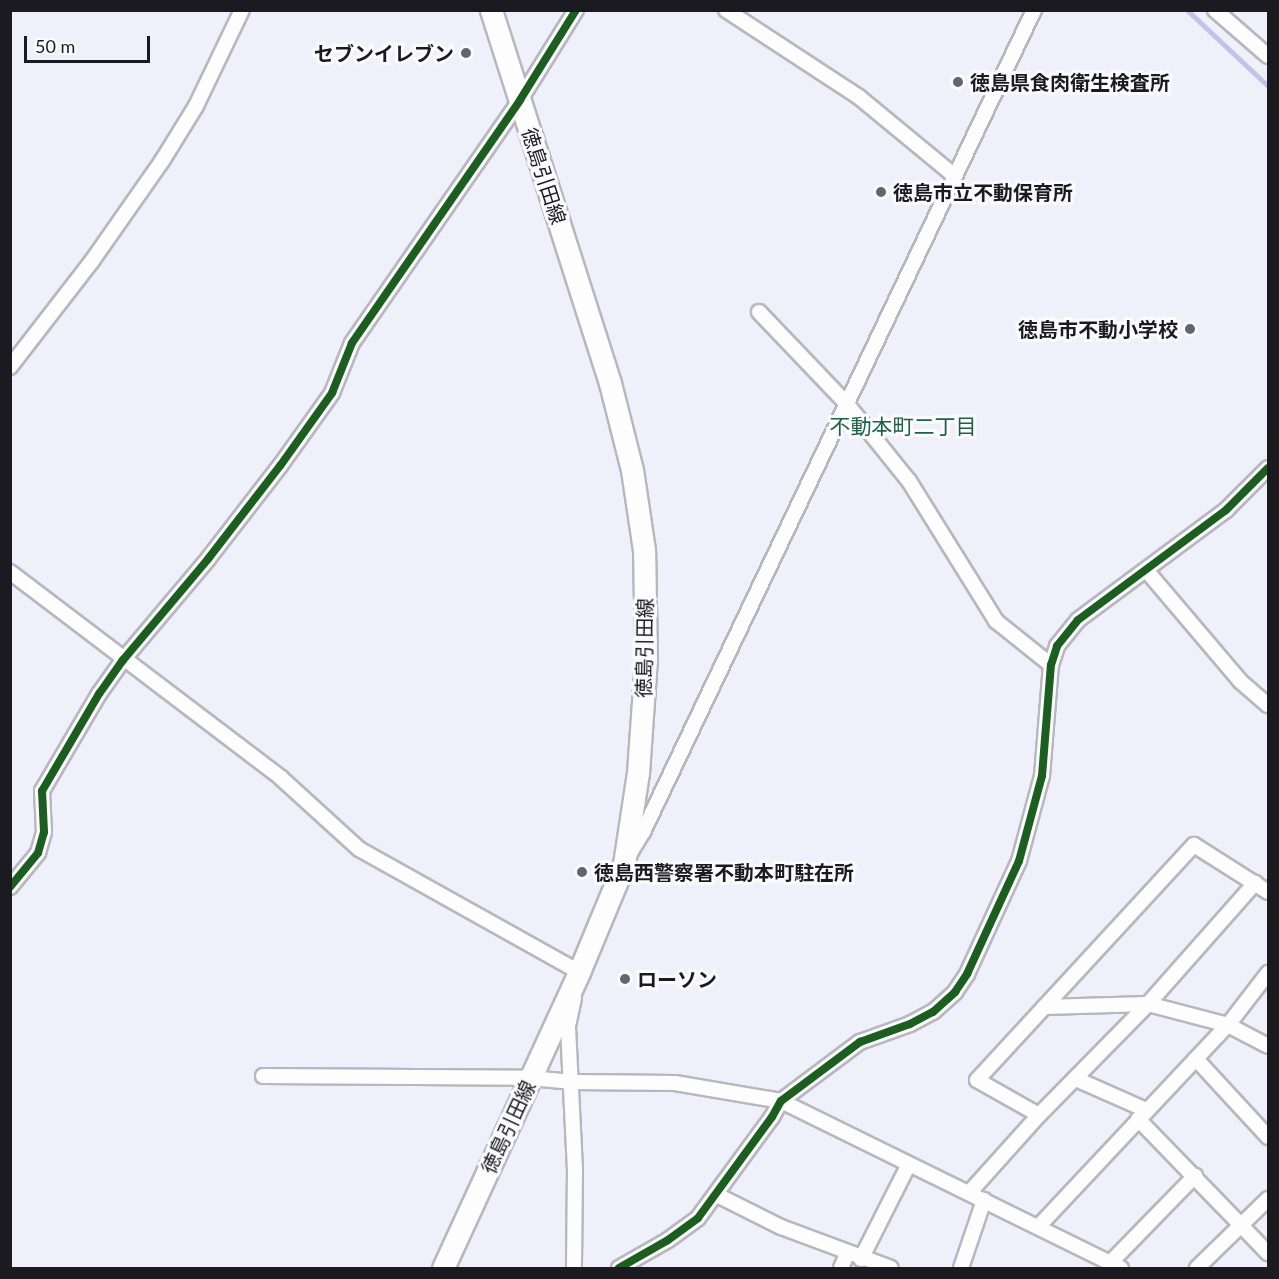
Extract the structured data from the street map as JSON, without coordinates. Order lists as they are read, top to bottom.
{
  "streets": {
    "main road": ["徳島引田線"]
  },
  "districts": ["不動本町二丁目"],
  "places": [
    "セブンイレブン",
    "徳島県食肉衛生検査所",
    "徳島市立不動保育所",
    "徳島市不動小学校",
    "徳島西警察署不動本町駐在所",
    "ローソン"
  ],
  "scale_bar": "50 m"
}
